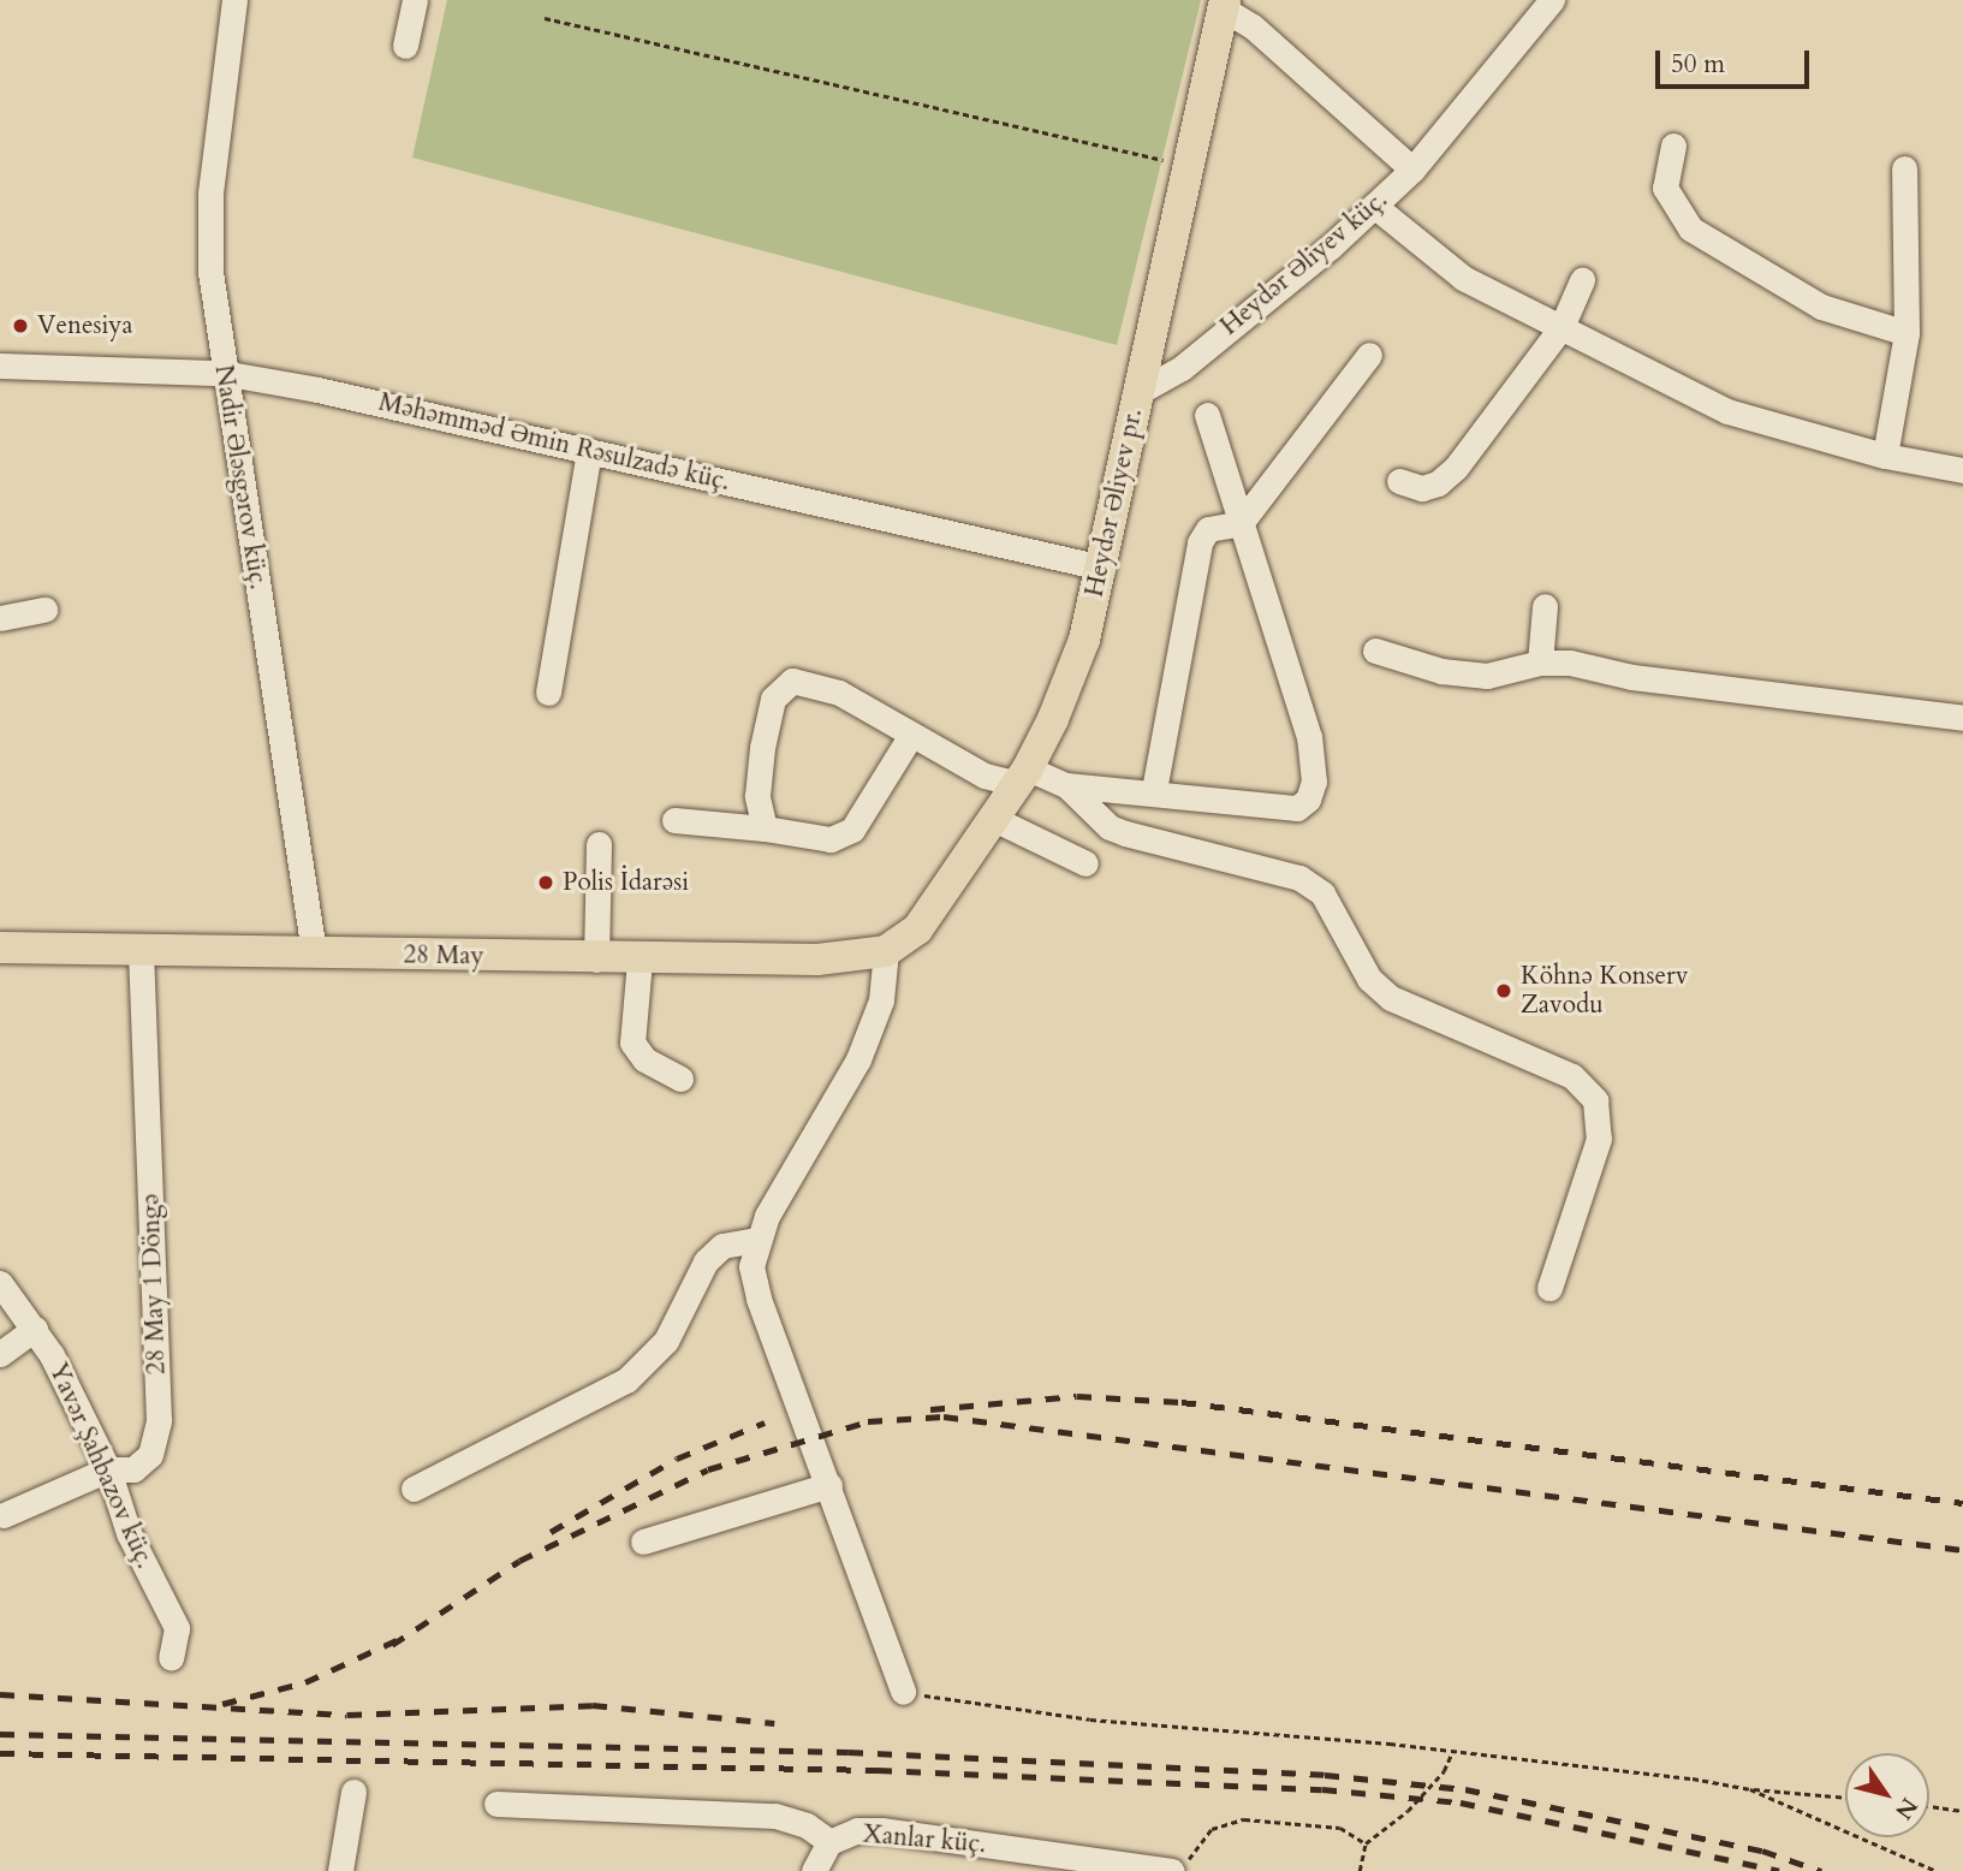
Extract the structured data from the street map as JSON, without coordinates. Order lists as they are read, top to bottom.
{
  "streets": {
    "main road": ["Heydər Əliyev pr.", "28 May"],
    "street": [
      "Heydər Əliyev küç.",
      "Məhəmməd Əmin Rəsulzadə küç.",
      "Nadir Ələsgərov küç.",
      "28 May 1 Döngə",
      "Yavər Şahbazov küç.",
      "Xanlar küç."
    ]
  },
  "crossings": [
    ["Heydər Əliyev küç.", "Heydər Əliyev pr."],
    ["Məhəmməd Əmin Rəsulzadə küç.", "Nadir Ələsgərov küç."],
    ["Məhəmməd Əmin Rəsulzadə küç.", "Heydər Əliyev pr."],
    ["Nadir Ələsgərov küç.", "28 May"],
    ["Heydər Əliyev pr.", "28 May"],
    ["28 May", "28 May 1 Döngə"],
    ["28 May 1 Döngə", "Yavər Şahbazov küç."]
  ],
  "places": ["Venesiya", "Polis İdarəsi", "Köhnə Konserv Zavodu"],
  "scale_bar": "50 m",
  "north": "bottom right"
}
